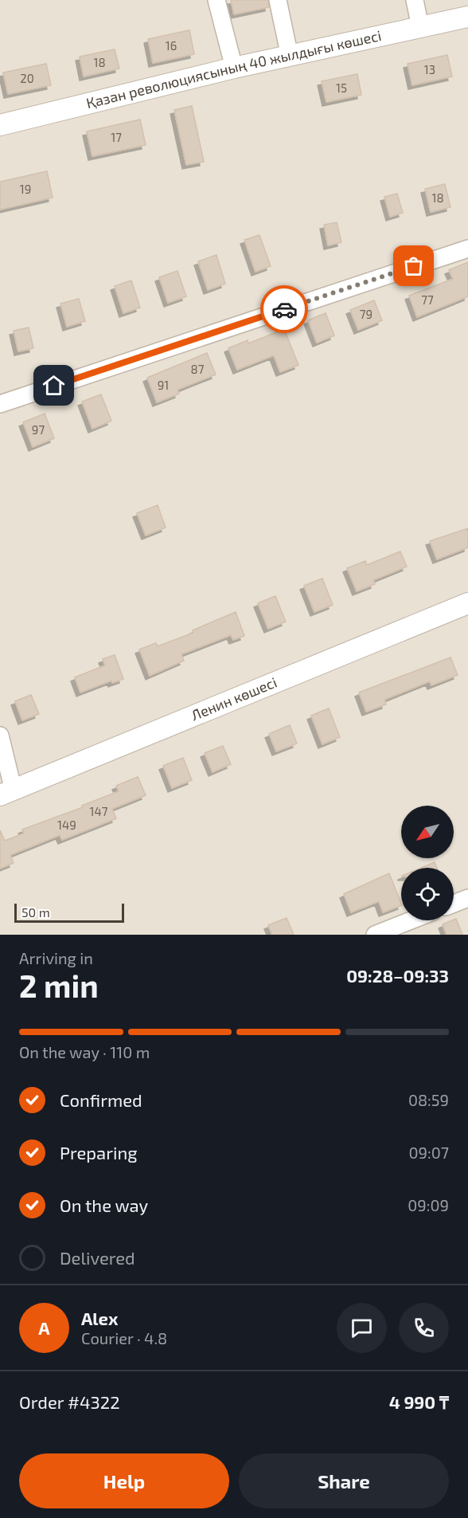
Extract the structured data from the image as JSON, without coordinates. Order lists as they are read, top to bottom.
{
  "streets": {
    "street": ["Қазан революциясының 40 жылдығы көшесі", "Ленин көшесі"]
  },
  "house_numbers": [
    "16",
    "18",
    "13",
    "20",
    "15",
    "17",
    "19",
    "18",
    "77",
    "79",
    "87",
    "91",
    "97",
    "147",
    "149"
  ],
  "scale_bar": "50 m",
  "north": "bottom left",
  "page": {
    "scale": "50 m",
    "heading": ["2 min", "Arriving in", "09:28–09:33"],
    "panel": [
      "Alex",
      "Courier · 4.8",
      "Order #4322",
      "4 990 ₸"
    ],
    "bar": "On the way · 110 m",
    "list": [
      ["Confirmed", "08:59"],
      ["Preparing", "09:07"],
      ["On the way", "09:09"],
      "Delivered"
    ],
    "round": "A",
    "buttons": ["Help", "Share"]
  }
}
